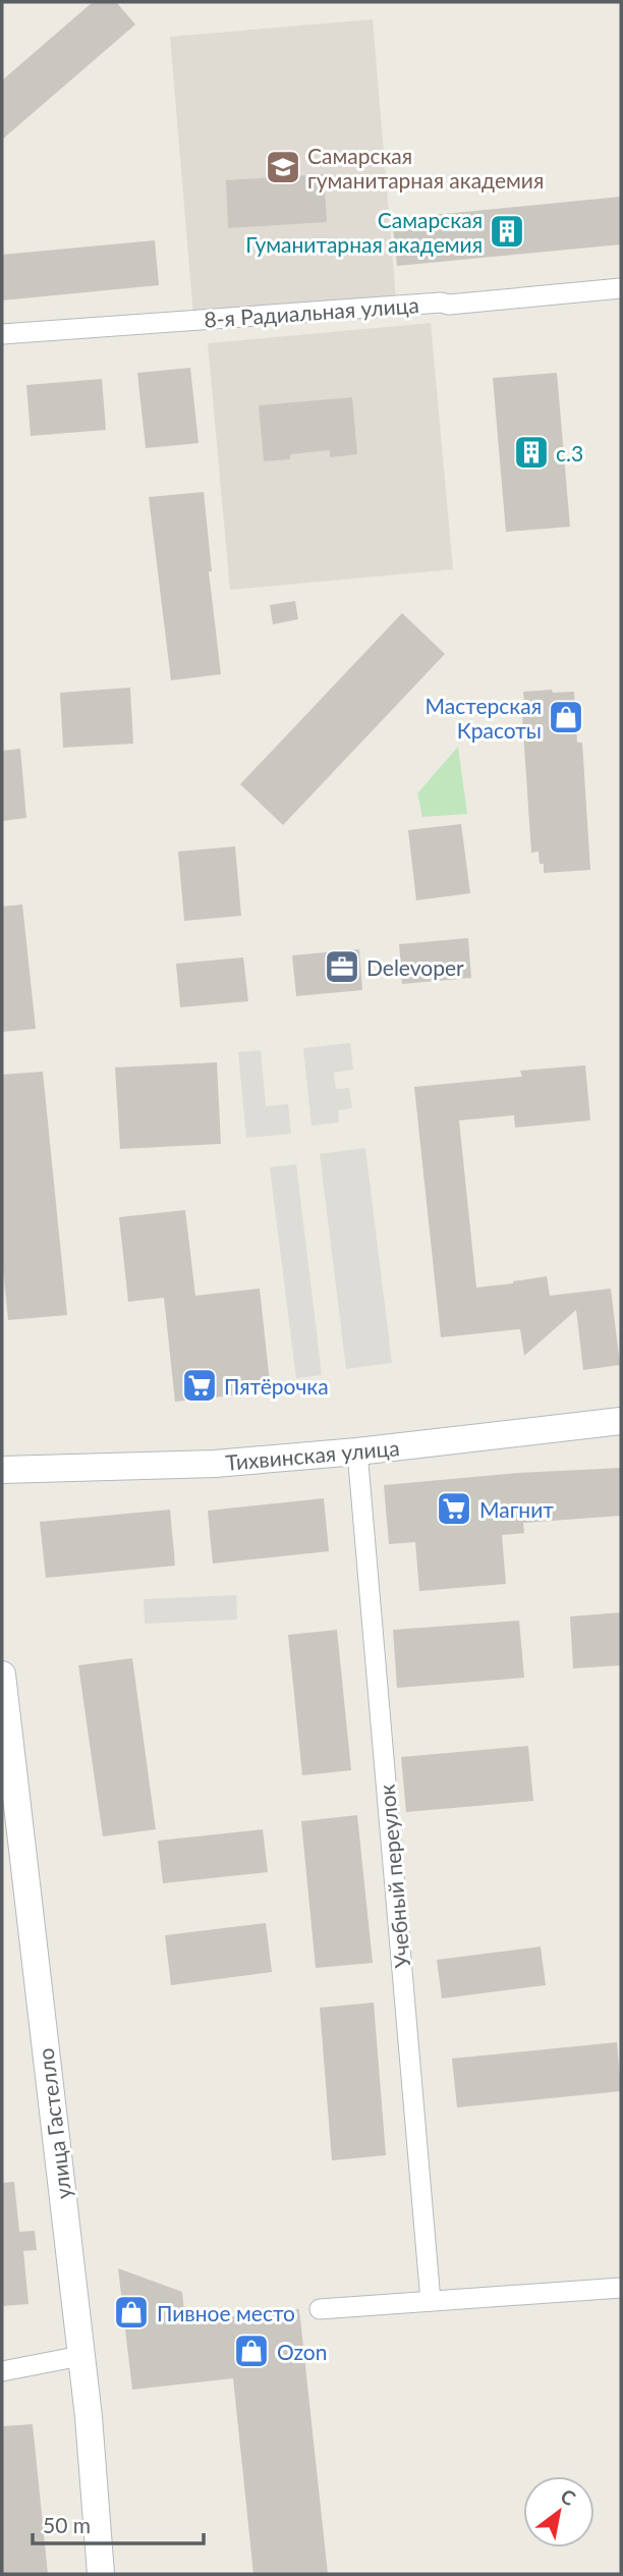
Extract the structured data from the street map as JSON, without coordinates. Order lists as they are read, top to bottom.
{
  "streets": {
    "street": [
      "8-я Радиальная улица",
      "Тихвинская улица",
      "Учебный переулок",
      "улица Гастелло"
    ]
  },
  "crossings": [
    ["Тихвинская улица", "Учебный переулок"]
  ],
  "places": {
    "school or university": ["Самарская гуманитарная академия"],
    "building": ["Самарская Гуманитарная академия", "с.3"],
    "shop": ["Мастерская Красоты", "Пивное место", "Ozon"],
    "office": ["Delevoper"],
    "supermarket": ["Пятёрочка", "Магнит"]
  },
  "scale_bar": "50 m",
  "north": "top right"
}
